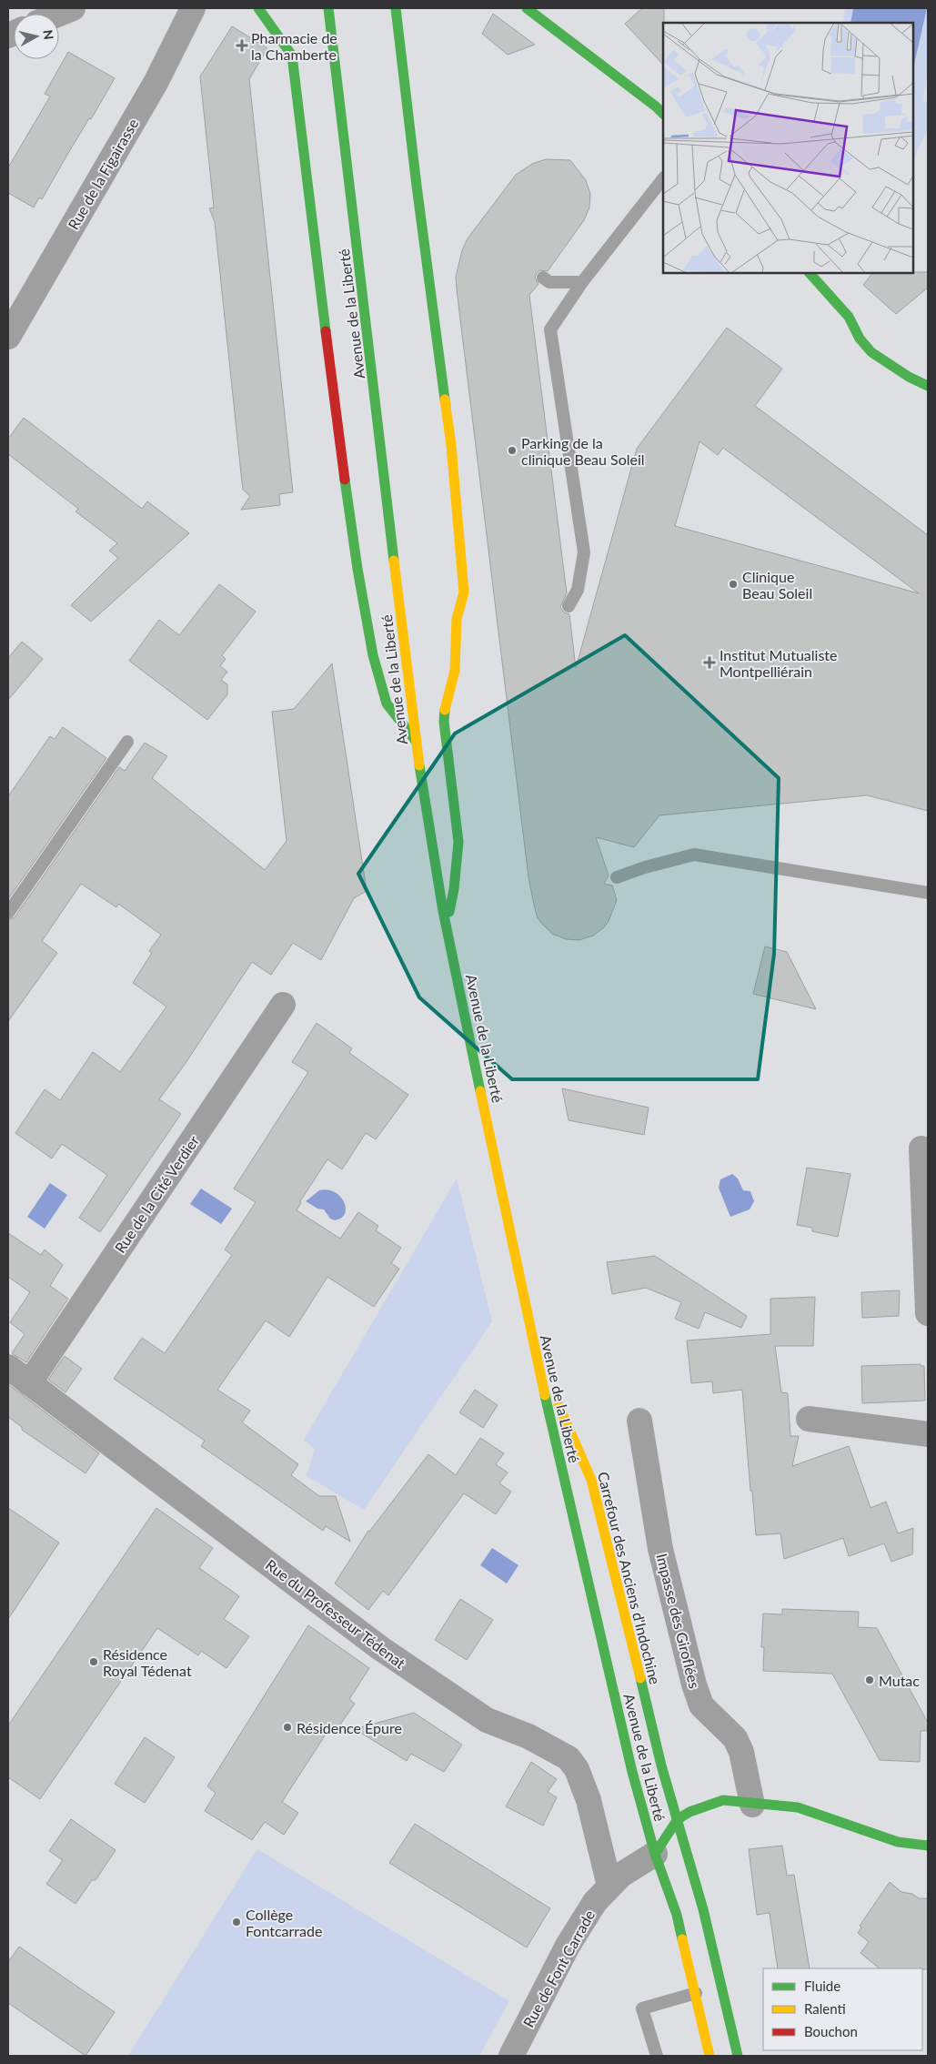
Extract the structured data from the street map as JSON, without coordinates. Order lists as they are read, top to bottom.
{
  "streets": {
    "main road": ["Avenue de la Liberté", "Carrefour des Anciens d'Indochine"],
    "street": [
      "Rue de la Figairasse",
      "Rue de la Cité Verdier",
      "Rue du Professeur Tédenat",
      "Impasse des Giroflées",
      "Rue de Font Carrade"
    ]
  },
  "crossings": [
    ["Avenue de la Liberté", "Carrefour des Anciens d'Indochine"],
    ["Avenue de la Liberté", "Rue de Font Carrade"],
    ["Rue de la Cité Verdier", "Rue du Professeur Tédenat"],
    ["Rue du Professeur Tédenat", "Rue de Font Carrade"]
  ],
  "places": {
    "health": ["Pharmacie de la Chamberte", "Institut Mutualiste Montpelliérain"],
    "other": [
      "Parking de la clinique Beau Soleil",
      "Clinique Beau Soleil",
      "Résidence Royal Tédenat",
      "Mutac",
      "Résidence Épure",
      "Collège Fontcarrade"
    ]
  },
  "legend": ["Fluide", "Ralenti", "Bouchon"],
  "north": "right"
}
